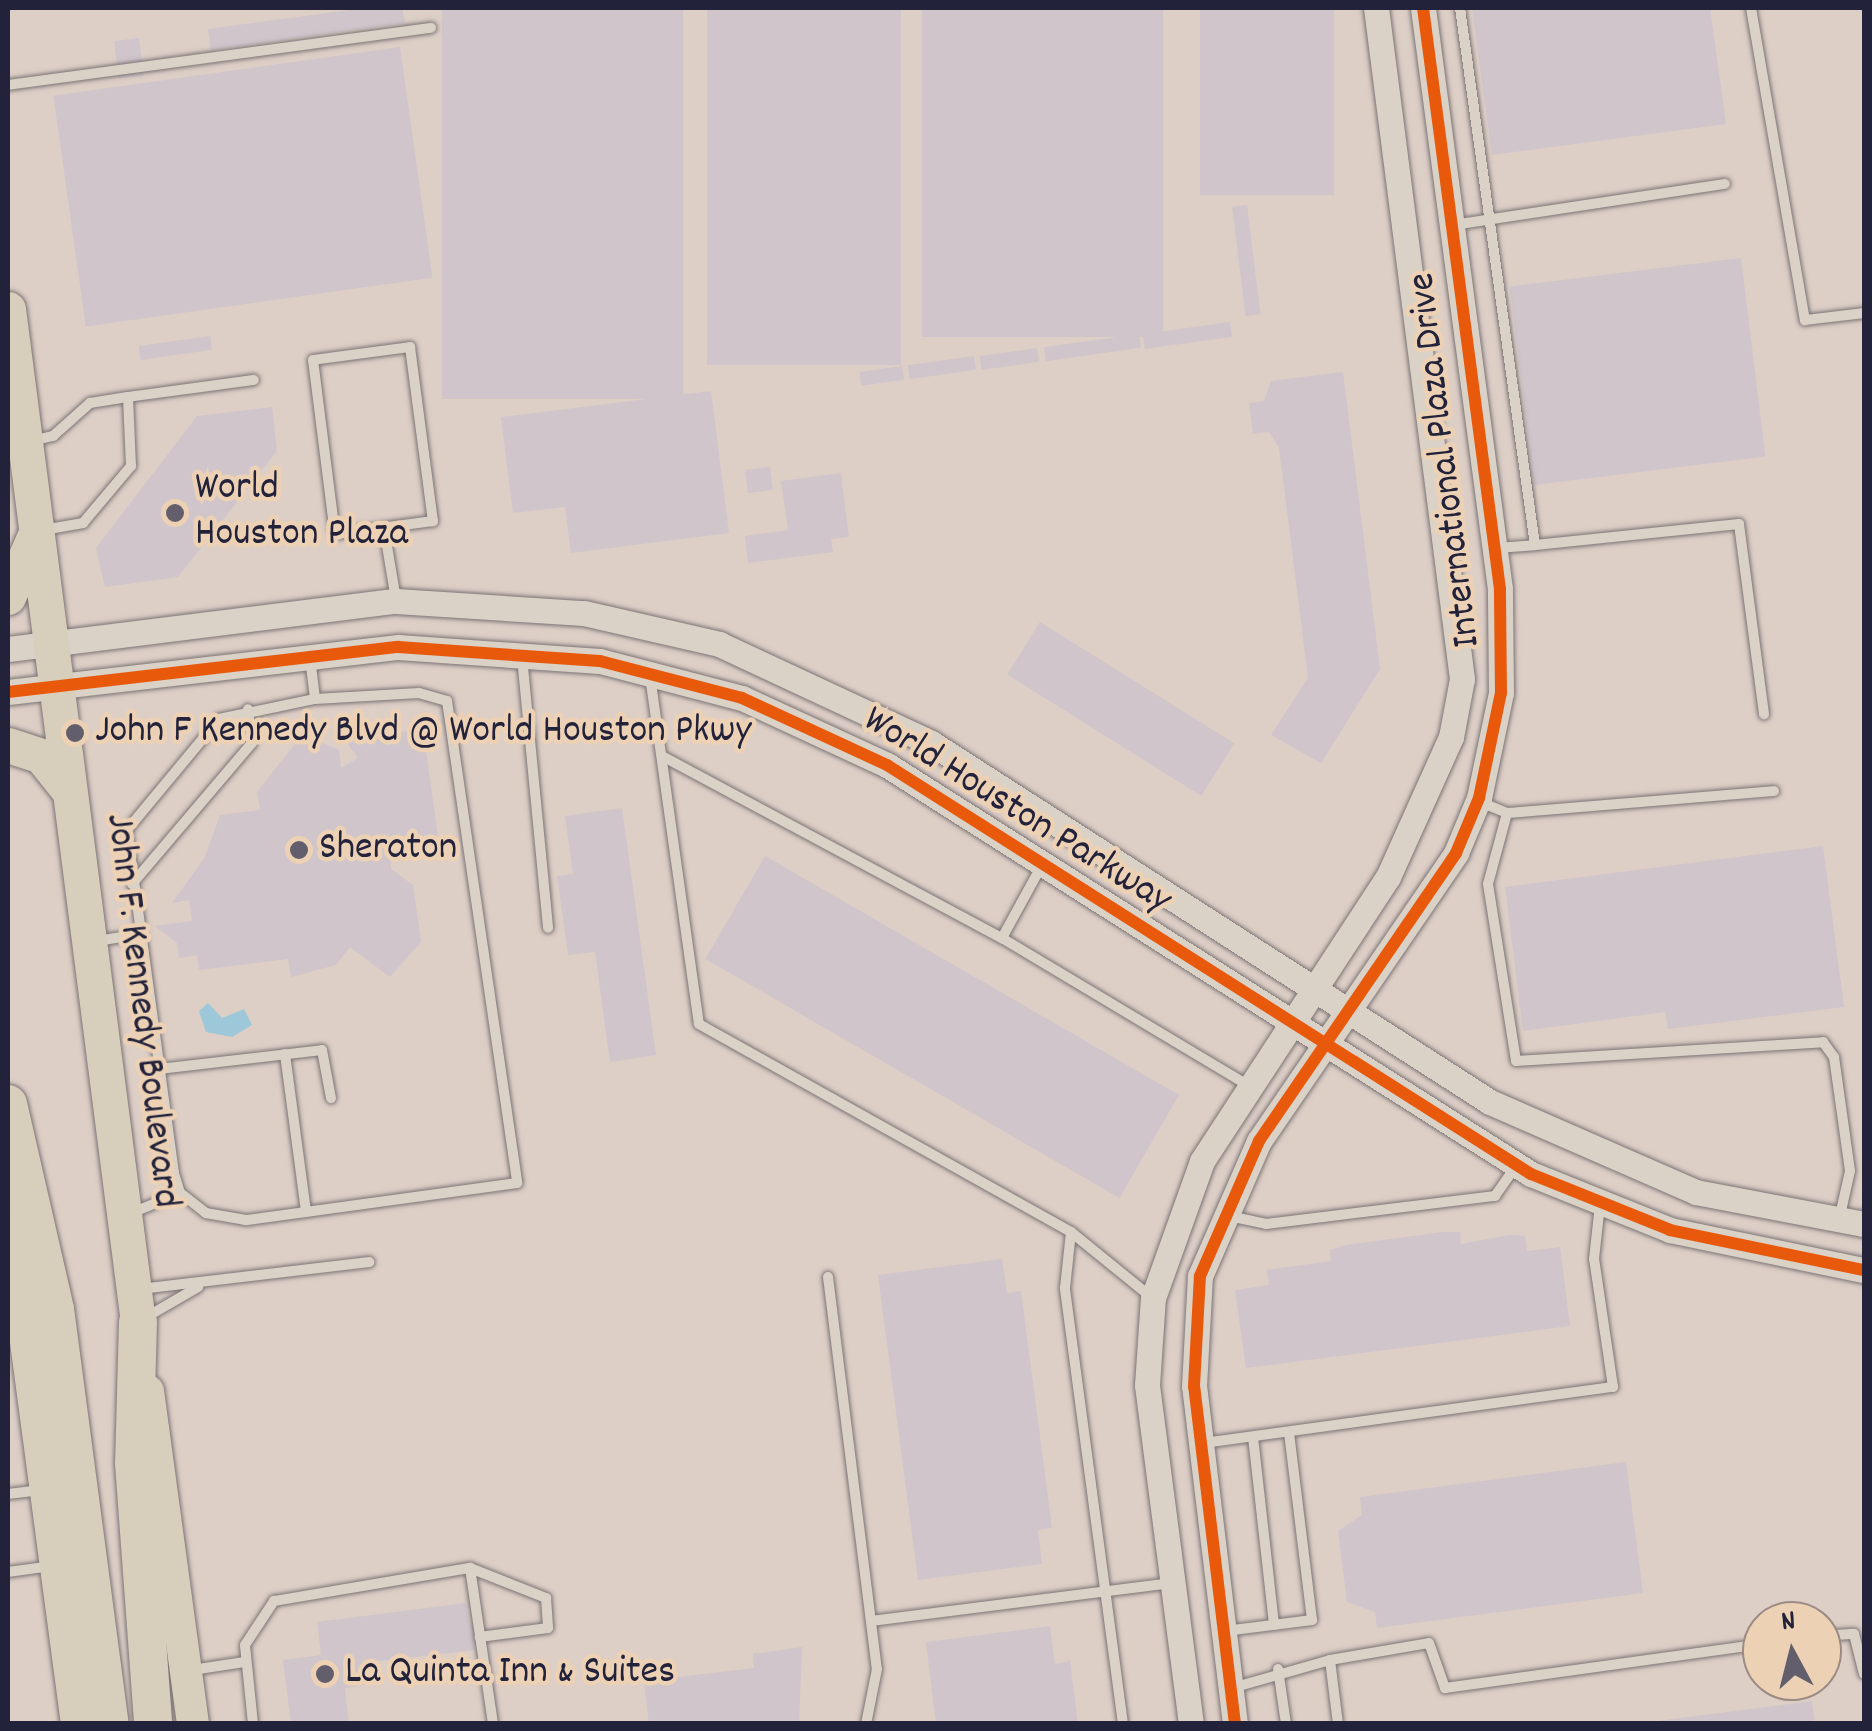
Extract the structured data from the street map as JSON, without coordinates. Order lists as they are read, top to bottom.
{
  "streets": {
    "highway": ["John F. Kennedy Boulevard"],
    "street": ["International Plaza Drive", "World Houston Parkway"]
  },
  "crossings": [
    ["International Plaza Drive", "World Houston Parkway"],
    ["World Houston Parkway", "John F. Kennedy Boulevard"]
  ],
  "places": [
    "World Houston Plaza",
    "John F Kennedy Blvd @ World Houston Pkwy",
    "Sheraton",
    "La Quinta Inn & Suites"
  ],
  "north": "top"
}
